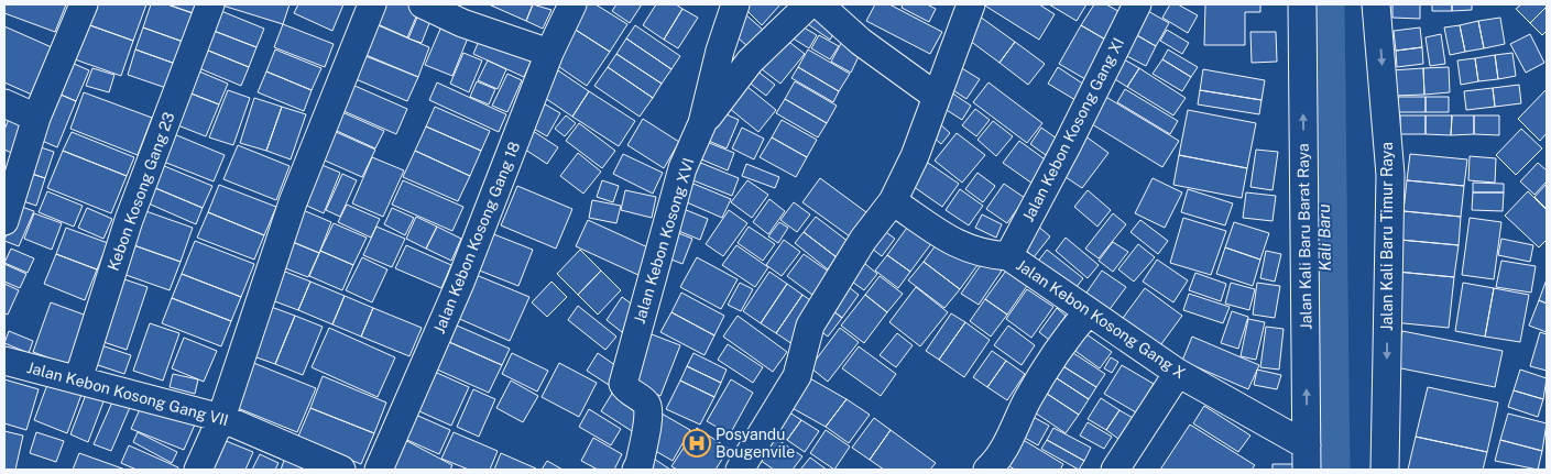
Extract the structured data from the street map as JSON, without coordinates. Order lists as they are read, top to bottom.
{
  "streets": {
    "street": [
      "Jalan Kebon Kosong Gang XI",
      "Kebon Kosong Gang 23",
      "Jalan Kali Baru Barat Raya",
      "Jalan Kali Baru Timur Raya",
      "Jalan Kebon Kosong Gang 18",
      "Jalan Kebon Kosong XVI",
      "Jalan Kebon Kosong Gang X",
      "Jalan Kebon Kosong Gang VII"
    ]
  },
  "crossings": [
    ["Jalan Kebon Kosong Gang XI", "Jalan Kebon Kosong Gang X"],
    ["Kebon Kosong Gang 23", "Jalan Kebon Kosong Gang VII"],
    ["Jalan Kali Baru Barat Raya", "Jalan Kebon Kosong Gang X"]
  ],
  "one_way": ["Jalan Kali Baru Barat Raya", "Jalan Kali Baru Timur Raya"],
  "water": ["Kali Baru"],
  "places": {
    "hospital": ["Posyandu Bougenvile"]
  }
}
